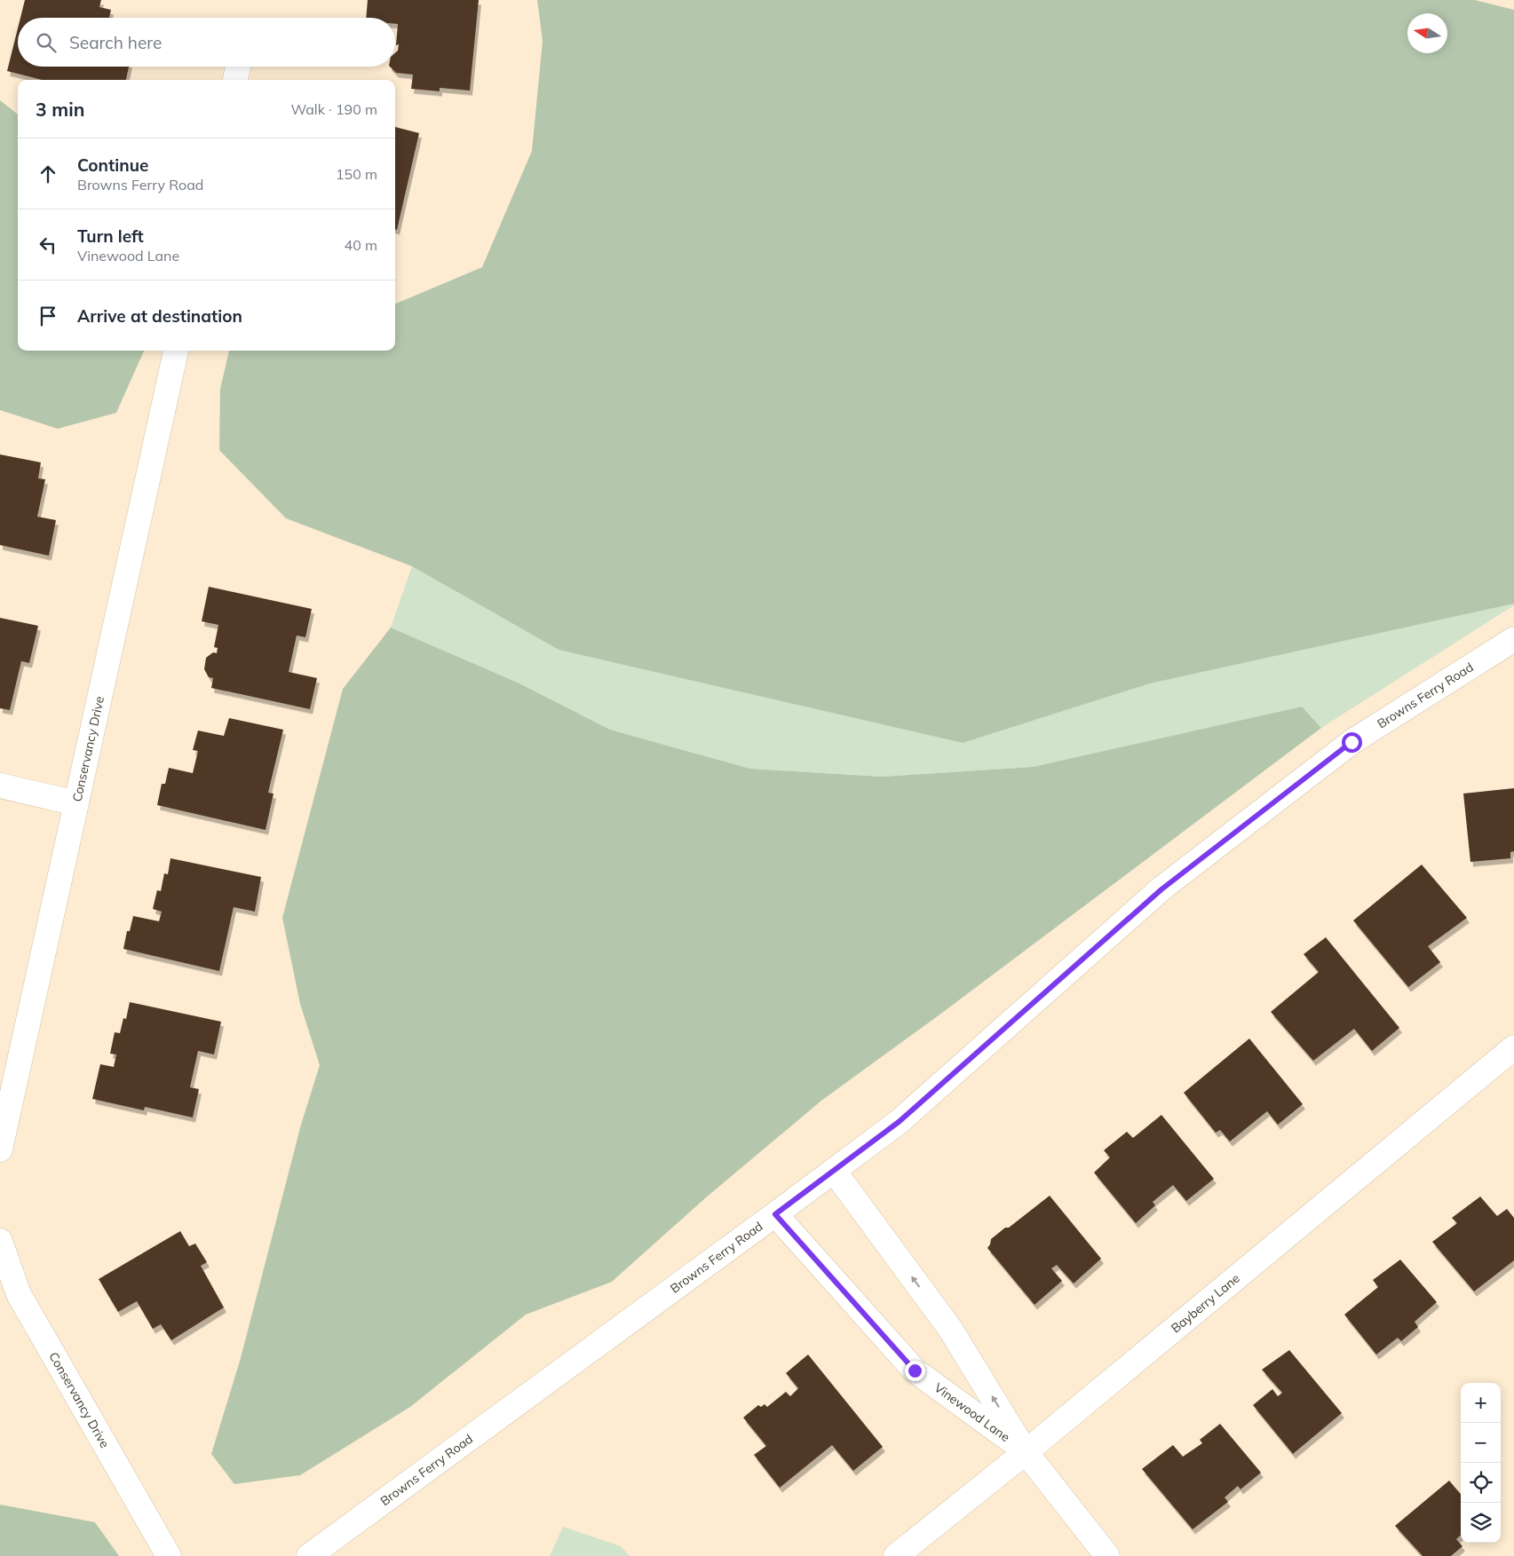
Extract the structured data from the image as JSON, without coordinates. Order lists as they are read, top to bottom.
{
  "streets": {
    "street": [
      "Browns Ferry Road",
      "Conservancy Drive",
      "Bayberry Lane",
      "Vinewood Lane"
    ]
  },
  "crossings": [
    ["Browns Ferry Road", "Vinewood Lane"],
    ["Bayberry Lane", "Vinewood Lane"]
  ],
  "north": "left",
  "page": {
    "search": "Search here",
    "heading": ["3 min", "Walk · 190 m"],
    "list": [
      ["Continue", "Browns Ferry Road", "150 m"],
      ["Turn left", "Vinewood Lane", "40 m"],
      "Arrive at destination"
    ],
    "map_buttons": ["+", "−"]
  }
}
